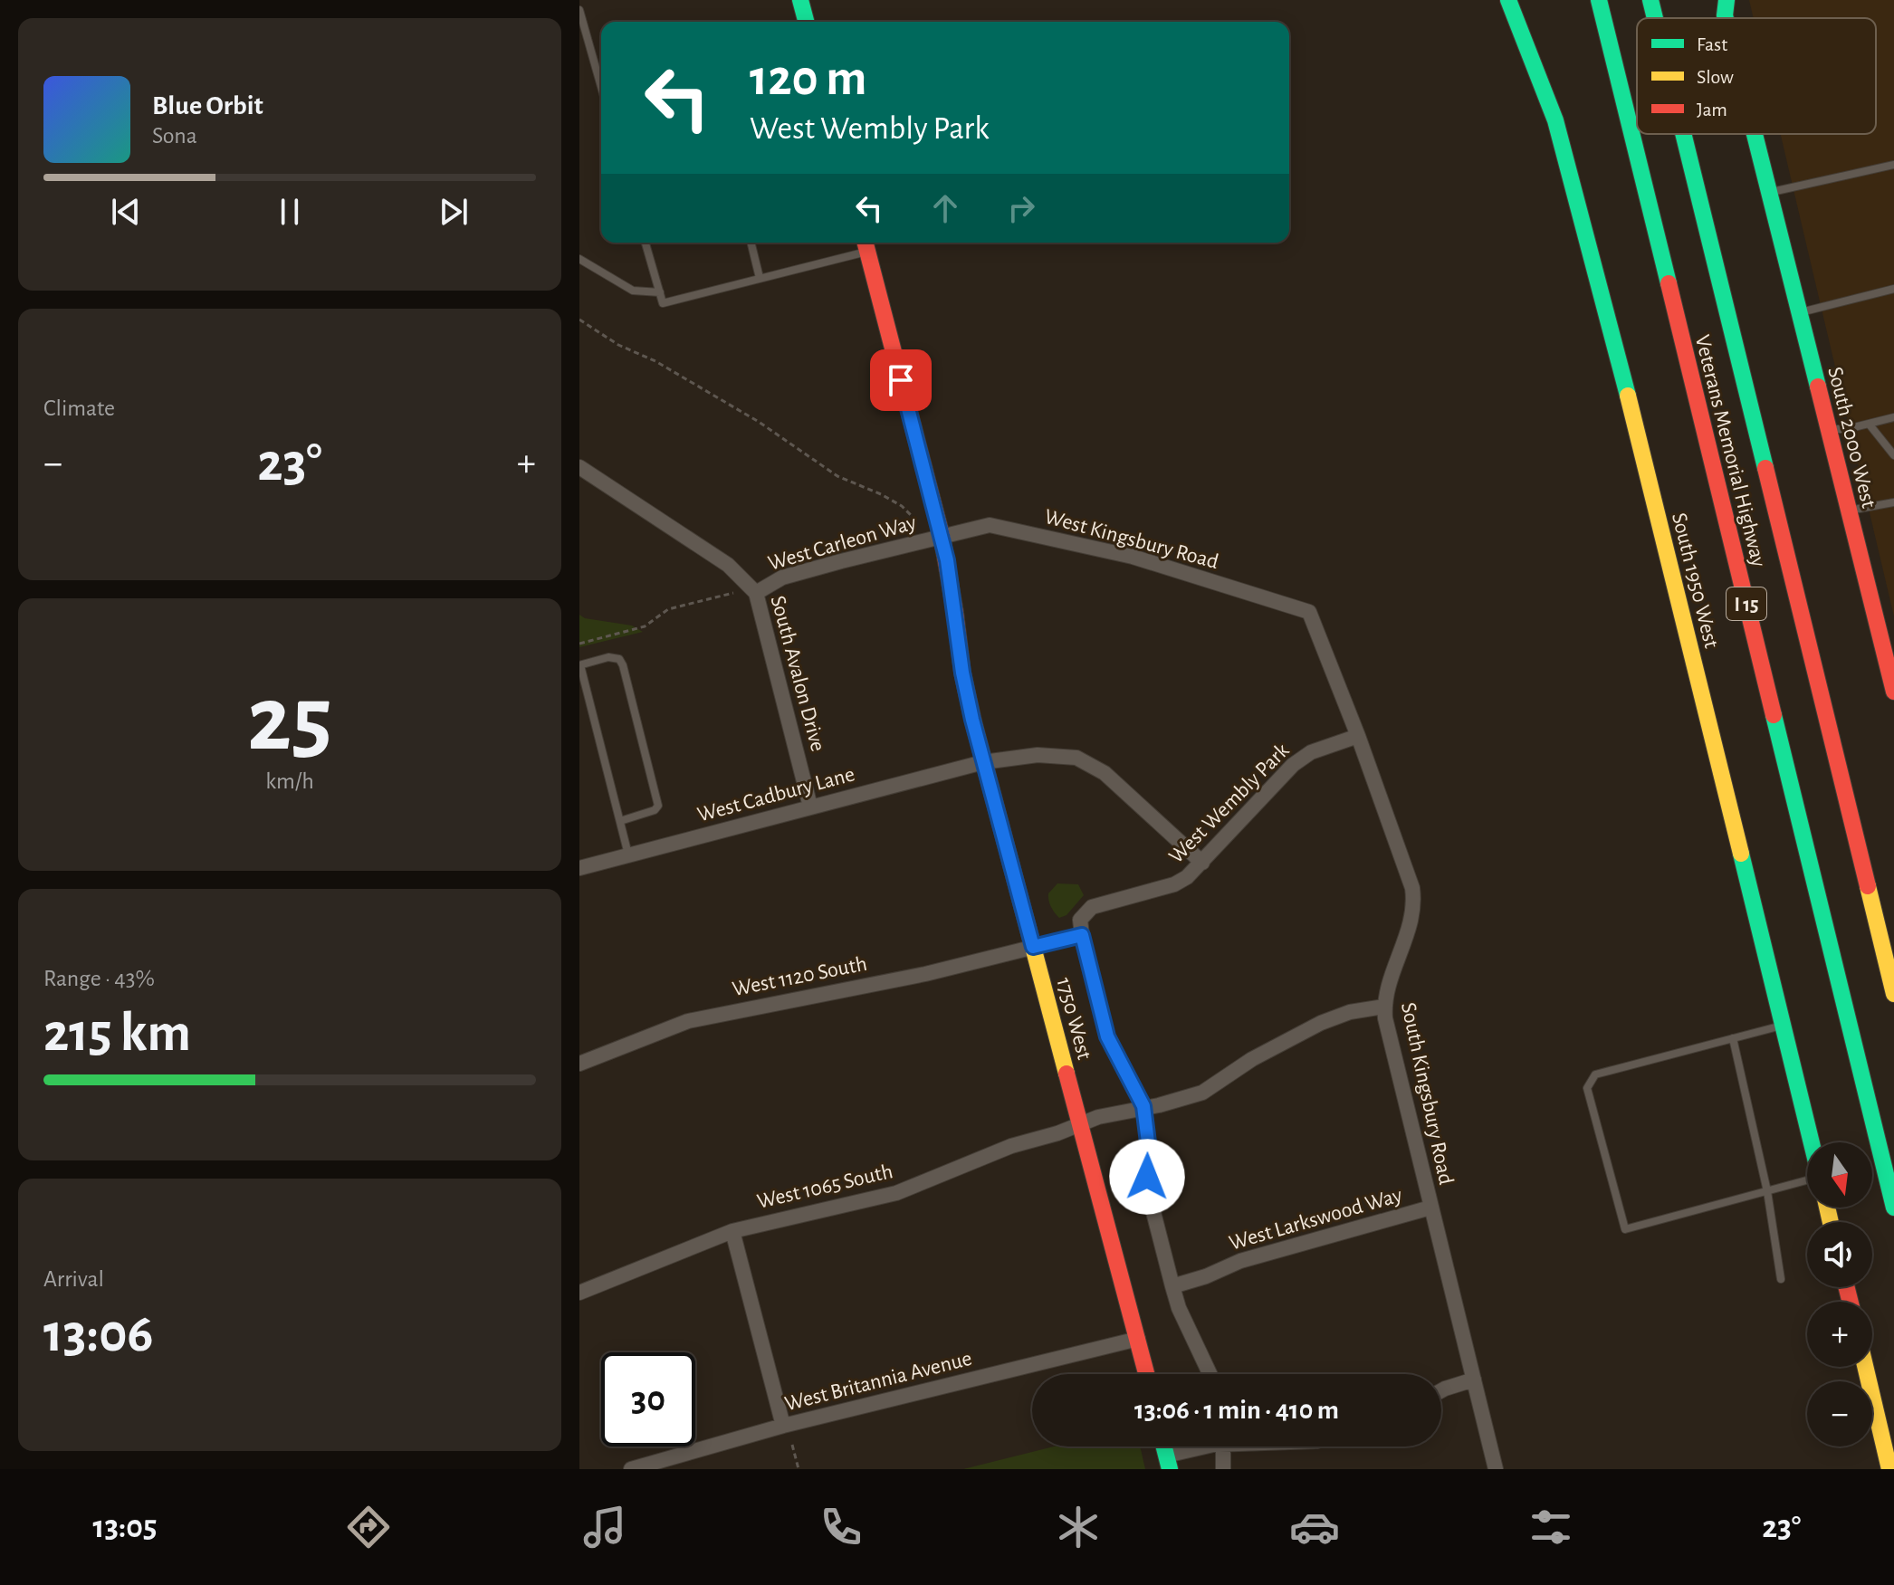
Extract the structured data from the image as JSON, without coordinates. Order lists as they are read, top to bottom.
{
  "streets": {
    "main road": [
      "South 2000 West",
      "Veterans Memorial Highway",
      "South 1950 West",
      "I 15",
      "1750 West"
    ],
    "street": [
      "West Kingsbury Road",
      "West Carleon Way",
      "South Avalon Drive",
      "West Cadbury Lane",
      "West Wembly Park",
      "West 1120 South",
      "South Kingsbury Road",
      "West 1065 South",
      "West Larkswood Way",
      "West Britannia Avenue"
    ]
  },
  "crossings": [
    ["West Kingsbury Road", "West Carleon Way"],
    ["West Kingsbury Road", "1750 West"],
    ["West Kingsbury Road", "South Kingsbury Road"],
    ["West Carleon Way", "South Avalon Drive"],
    ["West Carleon Way", "1750 West"],
    ["South Avalon Drive", "West Cadbury Lane"],
    ["West Cadbury Lane", "West Wembly Park"],
    ["West Cadbury Lane", "1750 West"],
    ["West Wembly Park", "South Kingsbury Road"],
    ["West 1120 South", "1750 West"],
    ["1750 West", "West 1065 South"],
    ["1750 West", "West Britannia Avenue"],
    ["South Kingsbury Road", "West 1065 South"],
    ["South Kingsbury Road", "West Larkswood Way"]
  ],
  "legend": ["Fast", "Slow", "Jam"],
  "north": "bottom",
  "page": {
    "turn": ["120 m", "West Wembly Park"],
    "song": ["Blue Orbit", "Sona"],
    "tile": [
      "Climate",
      ["25", "km/h"],
      ["Range · 43%", "215 km"],
      ["Arrival", "13:06"]
    ],
    "heat": ["−", "23°", "+"],
    "map_buttons": ["+", "−"],
    "limit": "30",
    "trip": "13:06 · 1 min · 410 m",
    "tabs": ["13:05", "23°"]
  }
}
